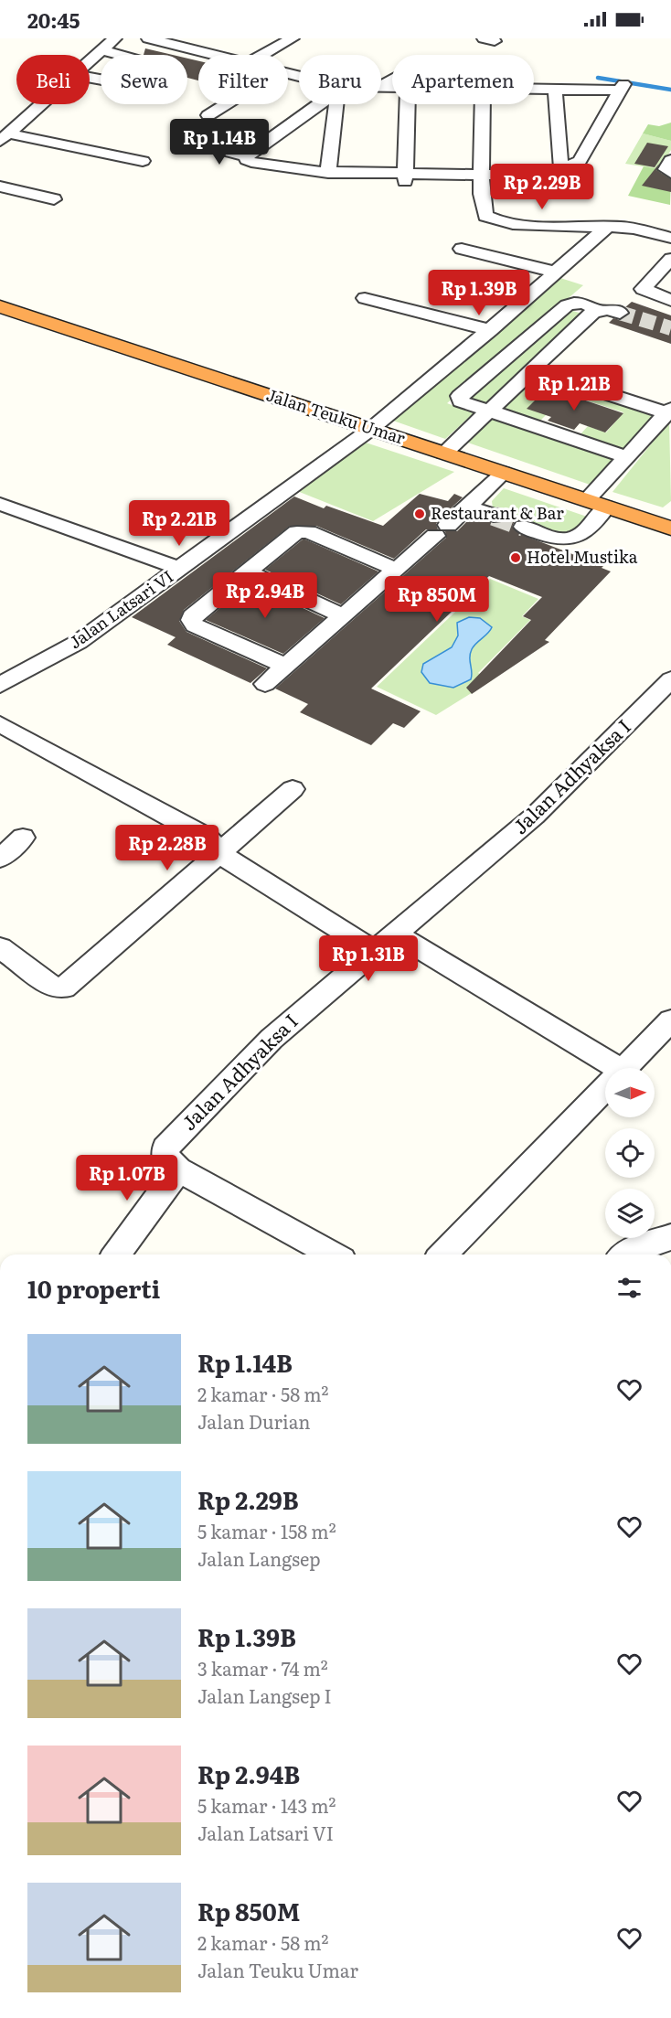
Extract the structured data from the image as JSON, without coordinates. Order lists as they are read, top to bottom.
{
  "streets": {
    "highway": ["Jalan Teuku Umar"],
    "street": ["Jalan Latsari VI", "Jalan Adhyaksa I"]
  },
  "crossings": [
    ["Jalan Teuku Umar", "Jalan Latsari VI"]
  ],
  "places": ["Restaurant & Bar", "Hotel Mustika"],
  "north": "right",
  "page": {
    "status": "20:45",
    "chip": [
      "Beli",
      "Sewa",
      "Filter",
      "Baru",
      "Apartemen"
    ],
    "price": [
      "Rp 1.14B",
      "Rp 2.29B",
      "Rp 1.39B",
      "Rp 1.21B",
      "Rp 2.21B",
      "Rp 2.94B",
      "Rp 850M",
      "Rp 2.28B",
      "Rp 1.31B",
      "Rp 1.07B"
    ],
    "heading": "10 properti",
    "list": [
      {
        "name": "Rp 1.14B",
        "note": "2 kamar · 58 m² · Jalan Durian"
      },
      {
        "name": "Rp 2.29B",
        "note": "5 kamar · 158 m² · Jalan Langsep"
      },
      {
        "name": "Rp 1.39B",
        "note": "3 kamar · 74 m² · Jalan Langsep I"
      },
      {
        "name": "Rp 2.94B",
        "note": "5 kamar · 143 m² · Jalan Latsari VI"
      },
      {
        "name": "Rp 850M",
        "note": "2 kamar · 58 m² · Jalan Teuku Umar"
      }
    ]
  }
}
